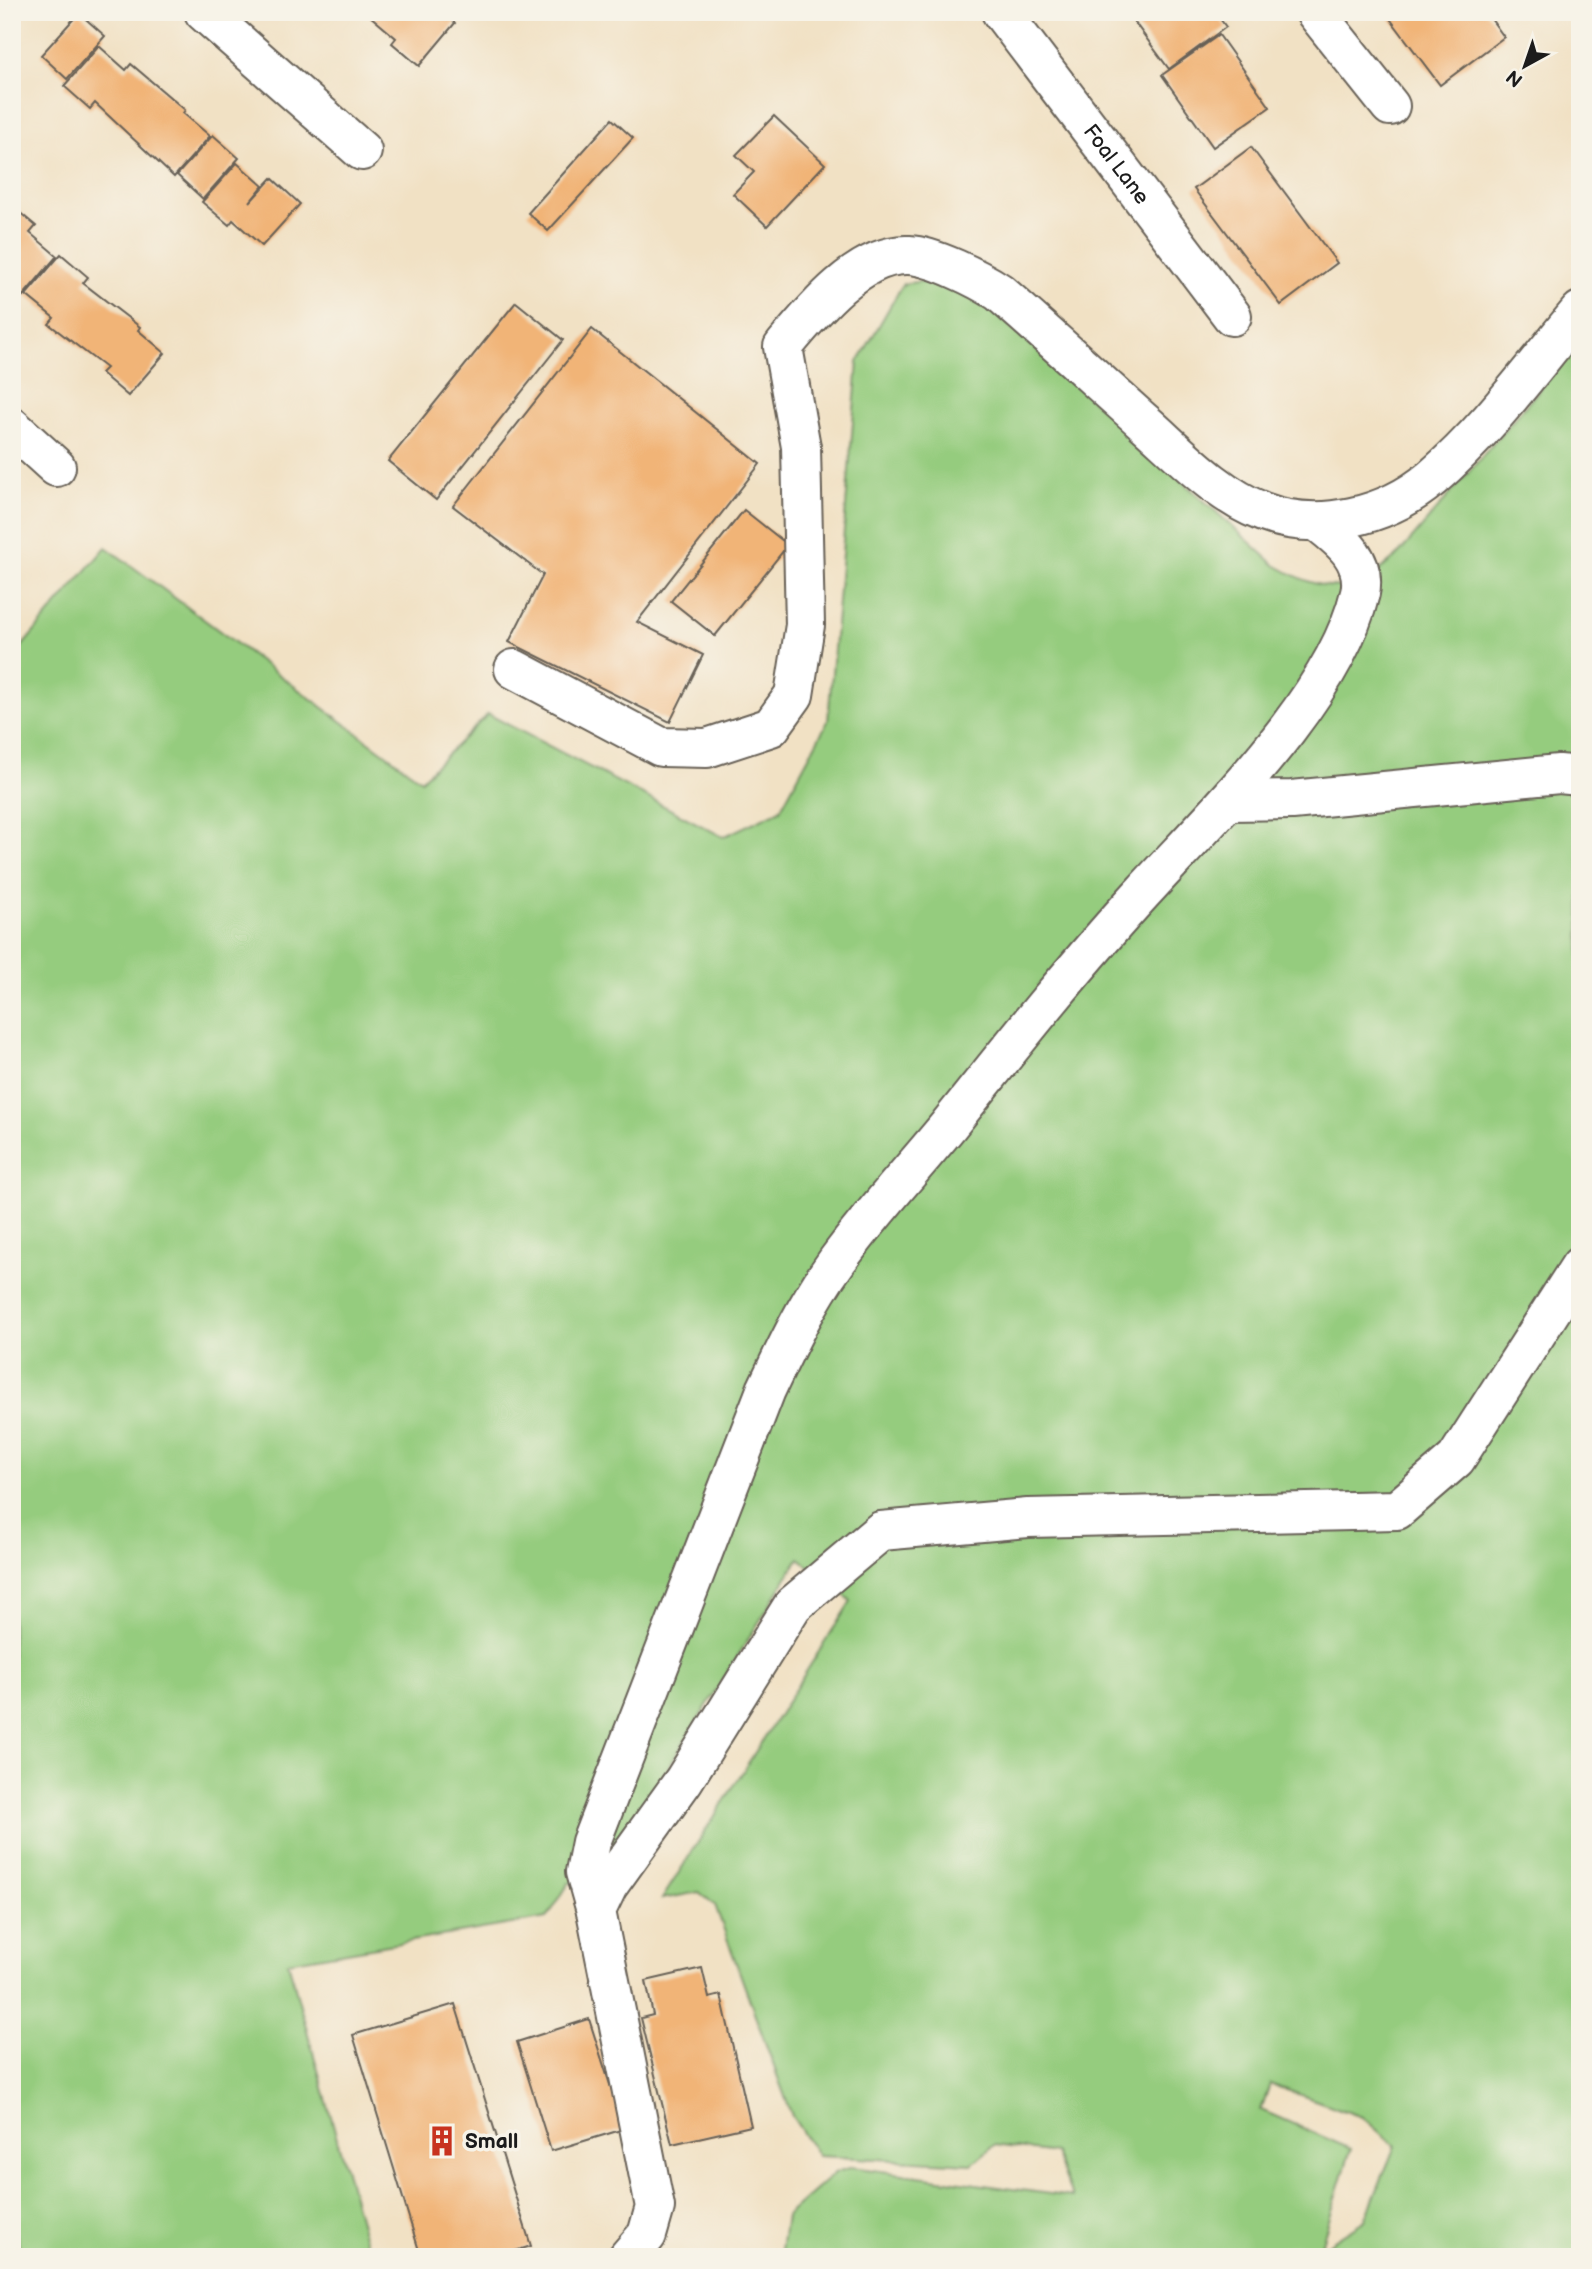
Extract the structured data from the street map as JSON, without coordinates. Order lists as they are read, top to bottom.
{
  "streets": {
    "street": ["Foal Lane"]
  },
  "places": {
    "building": ["Small"]
  },
  "north": "bottom left"
}
